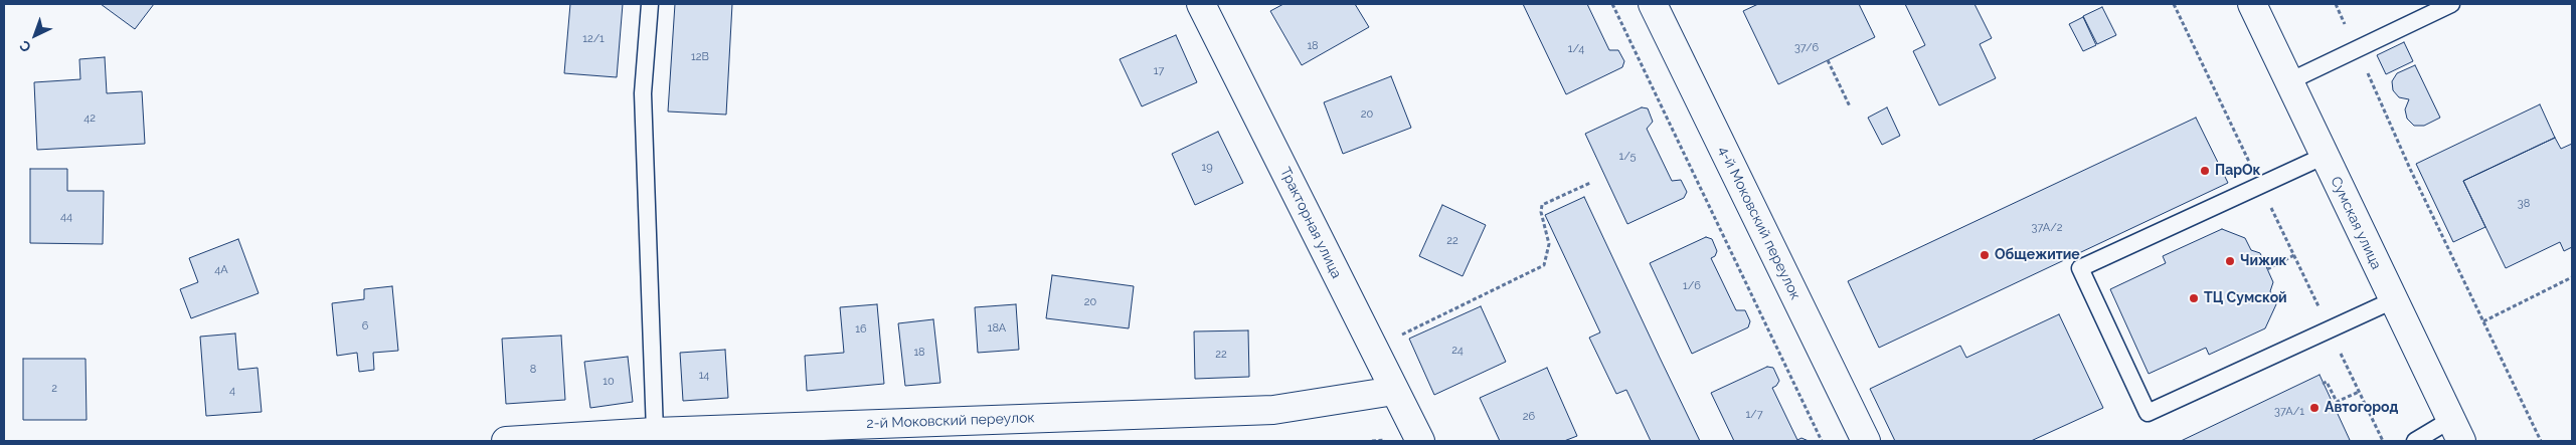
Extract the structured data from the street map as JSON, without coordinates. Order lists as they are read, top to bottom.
{
  "streets": {
    "street": [
      "Тракторная улица",
      "4-й Моковский переулок",
      "Сумская улица",
      "2-й Моковский переулок"
    ]
  },
  "crossings": [
    ["Тракторная улица", "2-й Моковский переулок"]
  ],
  "places": [
    "ПарОк",
    "Общежитие",
    "Чижик",
    "ТЦ Сумской",
    "Автогород"
  ],
  "house_numbers": [
    "12/1",
    "18",
    "37/6",
    "1/4",
    "12В",
    "17",
    "20",
    "42",
    "1/5",
    "19",
    "38",
    "44",
    "37А/2",
    "22",
    "4А",
    "1/6",
    "20",
    "6",
    "18А",
    "16",
    "24",
    "18",
    "22",
    "8",
    "14",
    "10",
    "2",
    "4",
    "37А/1",
    "1/7",
    "26"
  ],
  "north": "bottom left"
}
